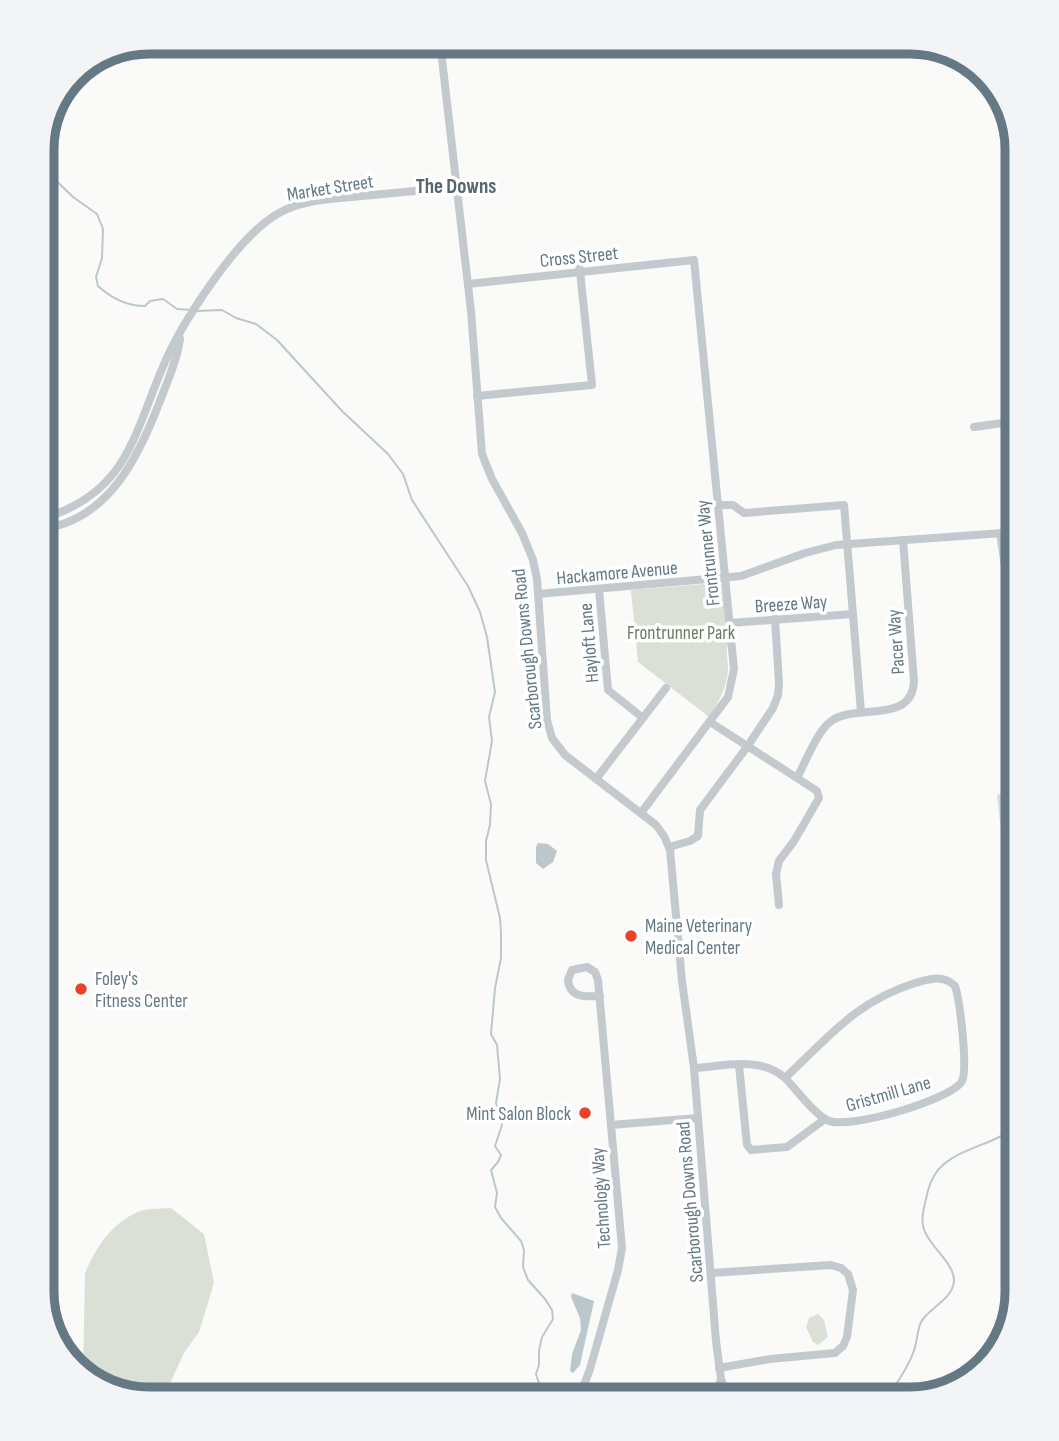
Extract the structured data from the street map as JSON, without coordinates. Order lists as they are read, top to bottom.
{
  "streets": {
    "street": [
      "Market Street",
      "Cross Street",
      "Frontrunner Way",
      "Hackamore Avenue",
      "Breeze Way",
      "Pacer Way",
      "Hayloft Lane",
      "Scarborough Downs Road",
      "Gristmill Lane",
      "Technology Way"
    ]
  },
  "crossings": [
    ["Market Street", "Scarborough Downs Road"],
    ["Cross Street", "Frontrunner Way"],
    ["Cross Street", "Scarborough Downs Road"],
    ["Frontrunner Way", "Hackamore Avenue"],
    ["Frontrunner Way", "Breeze Way"],
    ["Frontrunner Way", "Scarborough Downs Road"],
    ["Hackamore Avenue", "Pacer Way"],
    ["Hackamore Avenue", "Hayloft Lane"],
    ["Hackamore Avenue", "Scarborough Downs Road"],
    ["Scarborough Downs Road", "Gristmill Lane"]
  ],
  "districts": ["The Downs"],
  "parks": ["Frontrunner Park"],
  "places": ["Maine Veterinary Medical Center", "Foley's Fitness Center", "Mint Salon Block"]
}
